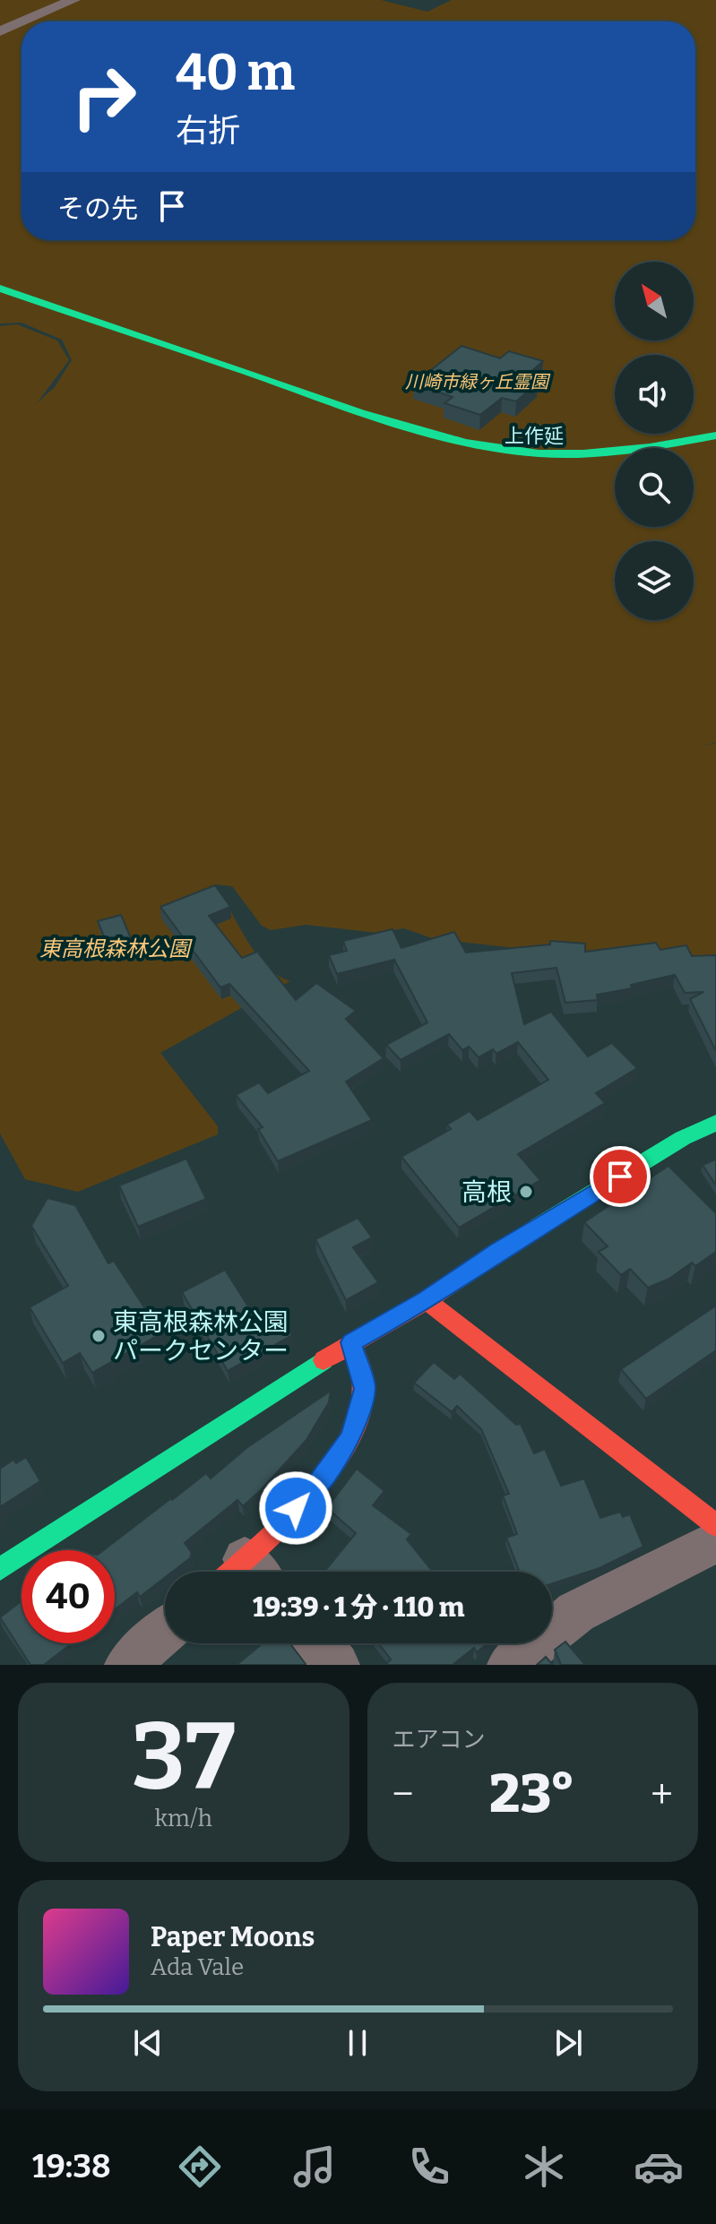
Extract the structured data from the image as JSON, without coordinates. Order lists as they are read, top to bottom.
{
  "districts": ["上作延"],
  "parks": ["川崎市緑ヶ丘霊園", "東高根森林公園"],
  "places": ["高根", "東高根森林公園 パークセンター"],
  "north": "top left",
  "page": {
    "turn": ["40 m", "右折"],
    "then": "その先",
    "limit": "40",
    "trip": "19:39 · 1 分 · 110 m",
    "tile": [
      ["37", "km/h"],
      "エアコン"
    ],
    "heat": ["−", "23°", "+"],
    "song": ["Paper Moons", "Ada Vale"],
    "tabs": "19:38"
  }
}
